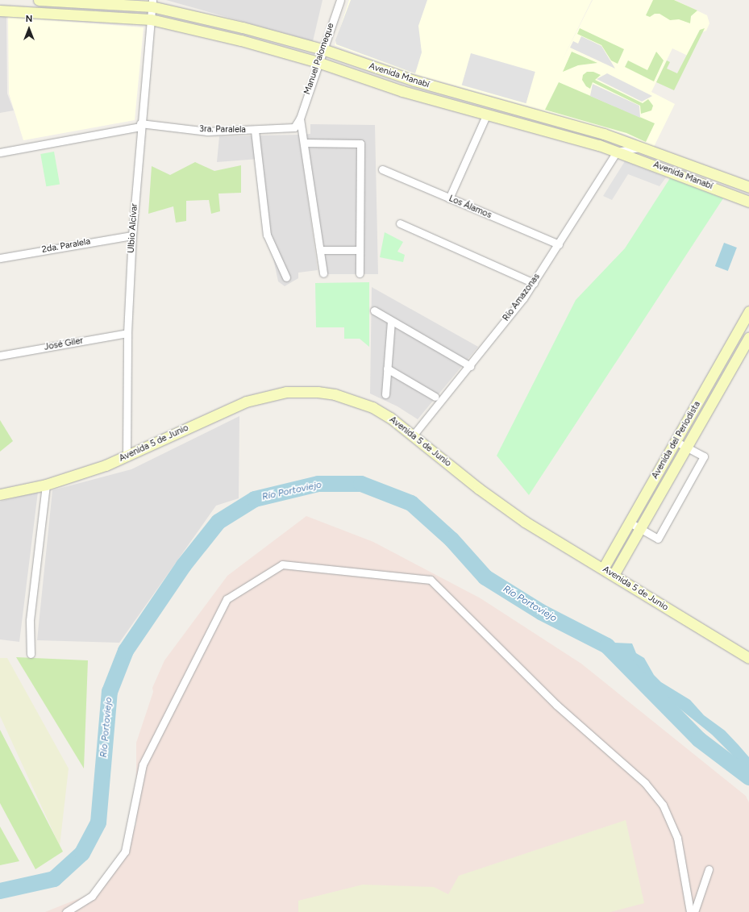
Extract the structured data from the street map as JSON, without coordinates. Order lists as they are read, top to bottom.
{
  "streets": {
    "main road": ["Avenida Manabí", "Avenida del Periodista", "Avenida 5 de Junio"],
    "street": [
      "Manuel Palomeque",
      "3ra. Paralela",
      "Los Álamos",
      "Ulbio Alcívar",
      "2da. Paralela",
      "Río Amazonas",
      "José Giler"
    ]
  },
  "crossings": [
    ["Manuel Palomeque", "Avenida Manabí"],
    ["Manuel Palomeque", "3ra. Paralela"],
    ["Avenida Manabí", "Ulbio Alcívar"],
    ["Avenida Manabí", "Río Amazonas"],
    ["3ra. Paralela", "Ulbio Alcívar"],
    ["Los Álamos", "Río Amazonas"],
    ["Ulbio Alcívar", "2da. Paralela"],
    ["Ulbio Alcívar", "José Giler"],
    ["Ulbio Alcívar", "Avenida 5 de Junio"],
    ["Río Amazonas", "Avenida 5 de Junio"],
    ["Avenida del Periodista", "Avenida 5 de Junio"]
  ],
  "water": ["Río Portoviejo"],
  "north": "top"
}
